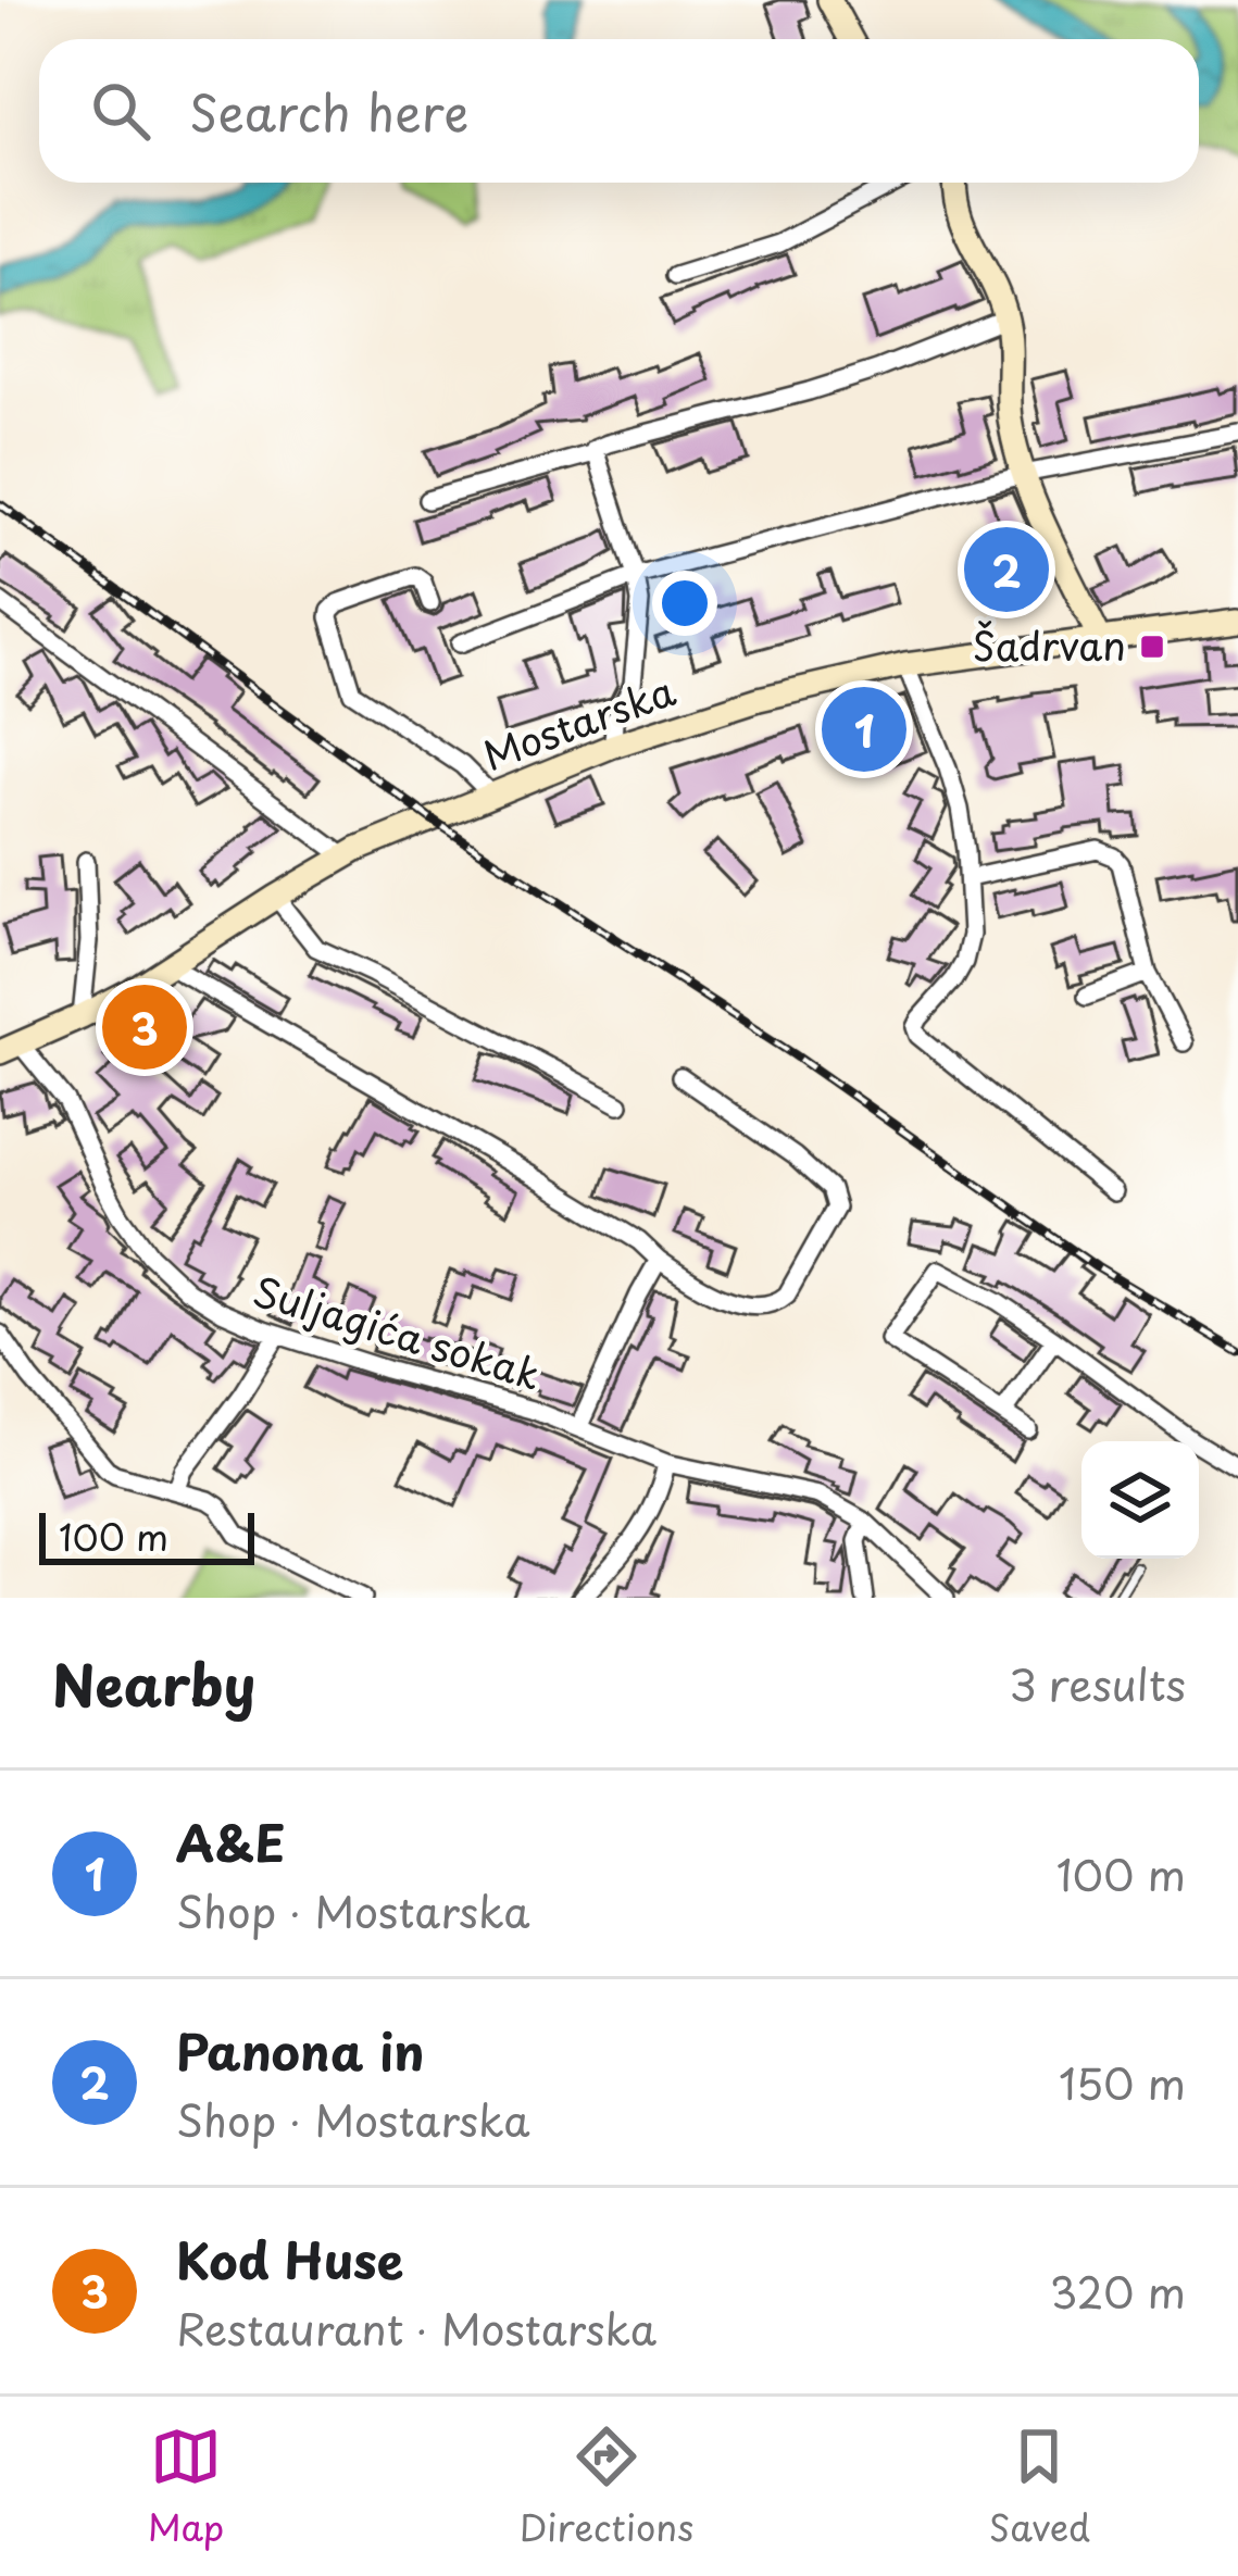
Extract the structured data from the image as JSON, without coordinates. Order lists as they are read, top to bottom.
{
  "streets": {
    "main road": ["Mostarska"],
    "street": ["Suljagića sokak"]
  },
  "crossings": [
    ["Mostarska", "Suljagića sokak"]
  ],
  "places": {
    "transit": ["Šadrvan"]
  },
  "scale_bar": "100 m",
  "page": {
    "search": "Search here",
    "pins": ["2", "1", "3"],
    "scale": "100 m",
    "heading": ["Nearby", "3 results"],
    "list": [
      {
        "mark": "1",
        "name": "A&E",
        "note": "Shop · Mostarska",
        "value": "100 m"
      },
      {
        "mark": "2",
        "name": "Panona in",
        "note": "Shop · Mostarska",
        "value": "150 m"
      },
      {
        "mark": "3",
        "name": "Kod Huse",
        "note": "Restaurant · Mostarska",
        "value": "320 m"
      }
    ],
    "nav": ["Map", "Directions", "Saved"]
  }
}
